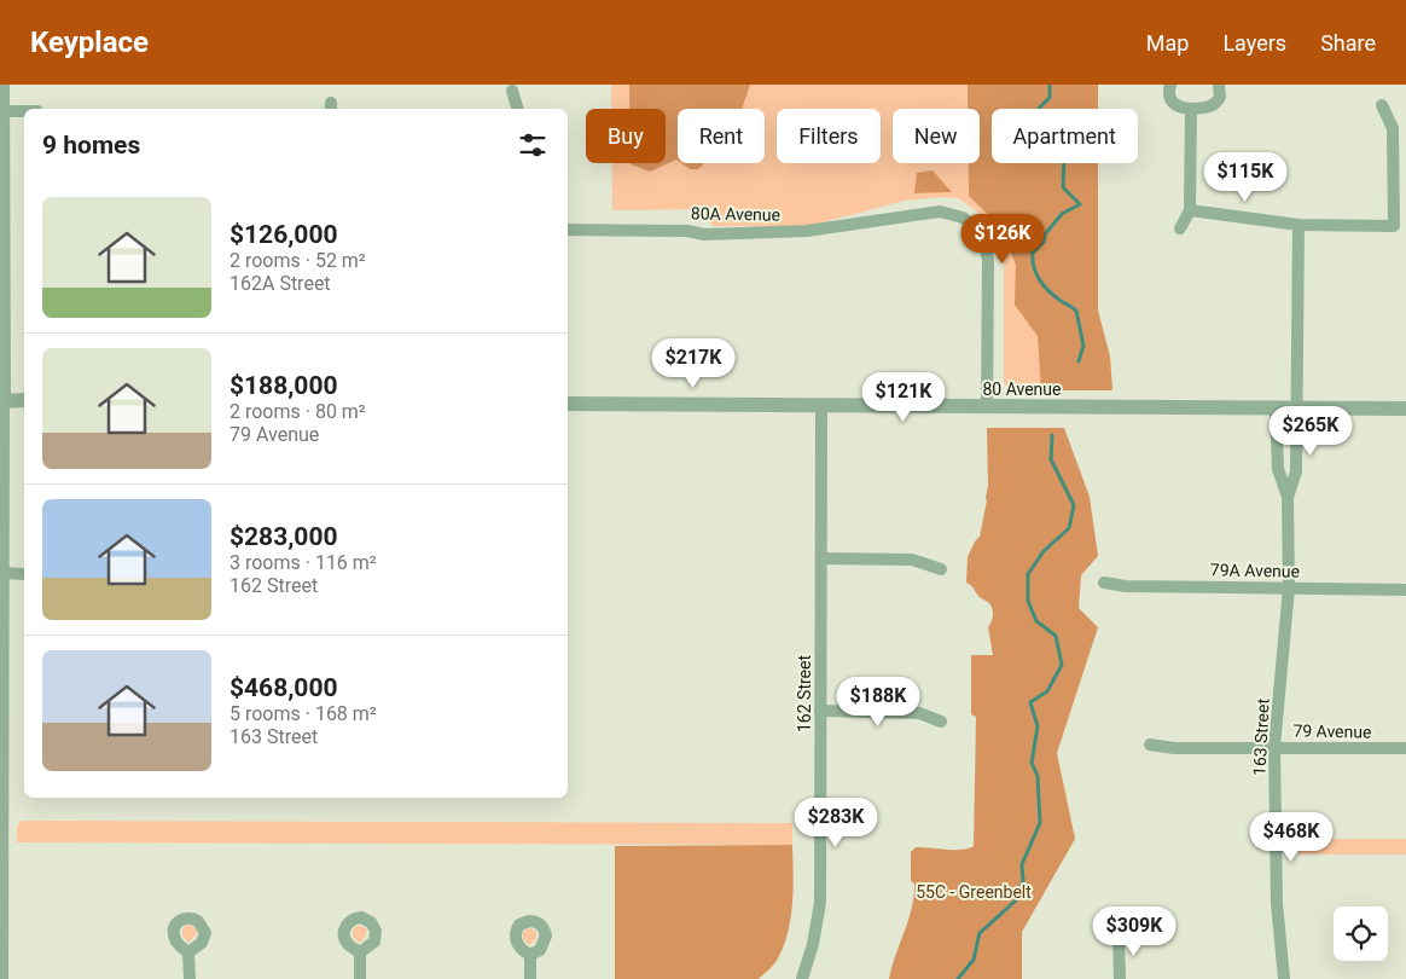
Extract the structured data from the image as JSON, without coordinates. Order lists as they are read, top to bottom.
{
  "streets": {
    "street": [
      "80A Avenue",
      "80 Avenue",
      "79A Avenue",
      "162 Street",
      "79 Avenue",
      "163 Street"
    ]
  },
  "crossings": [
    ["80A Avenue", "80 Avenue"],
    ["80 Avenue", "162 Street"],
    ["80 Avenue", "163 Street"],
    ["79A Avenue", "163 Street"],
    ["79 Avenue", "163 Street"]
  ],
  "parks": ["55C - Greenbelt"],
  "page": {
    "header": "Keyplace",
    "nav": ["Map", "Layers", "Share"],
    "chip": [
      "Buy",
      "Rent",
      "Filters",
      "New",
      "Apartment"
    ],
    "heading": "9 homes",
    "price": [
      "$115K",
      "$126K",
      "$217K",
      "$121K",
      "$265K",
      "$188K",
      "$283K",
      "$468K",
      "$309K"
    ],
    "list": [
      {
        "name": "$126,000",
        "note": "2 rooms · 52 m² · 162A Street"
      },
      {
        "name": "$188,000",
        "note": "2 rooms · 80 m² · 79 Avenue"
      },
      {
        "name": "$283,000",
        "note": "3 rooms · 116 m² · 162 Street"
      },
      {
        "name": "$468,000",
        "note": "5 rooms · 168 m² · 163 Street"
      }
    ]
  }
}
